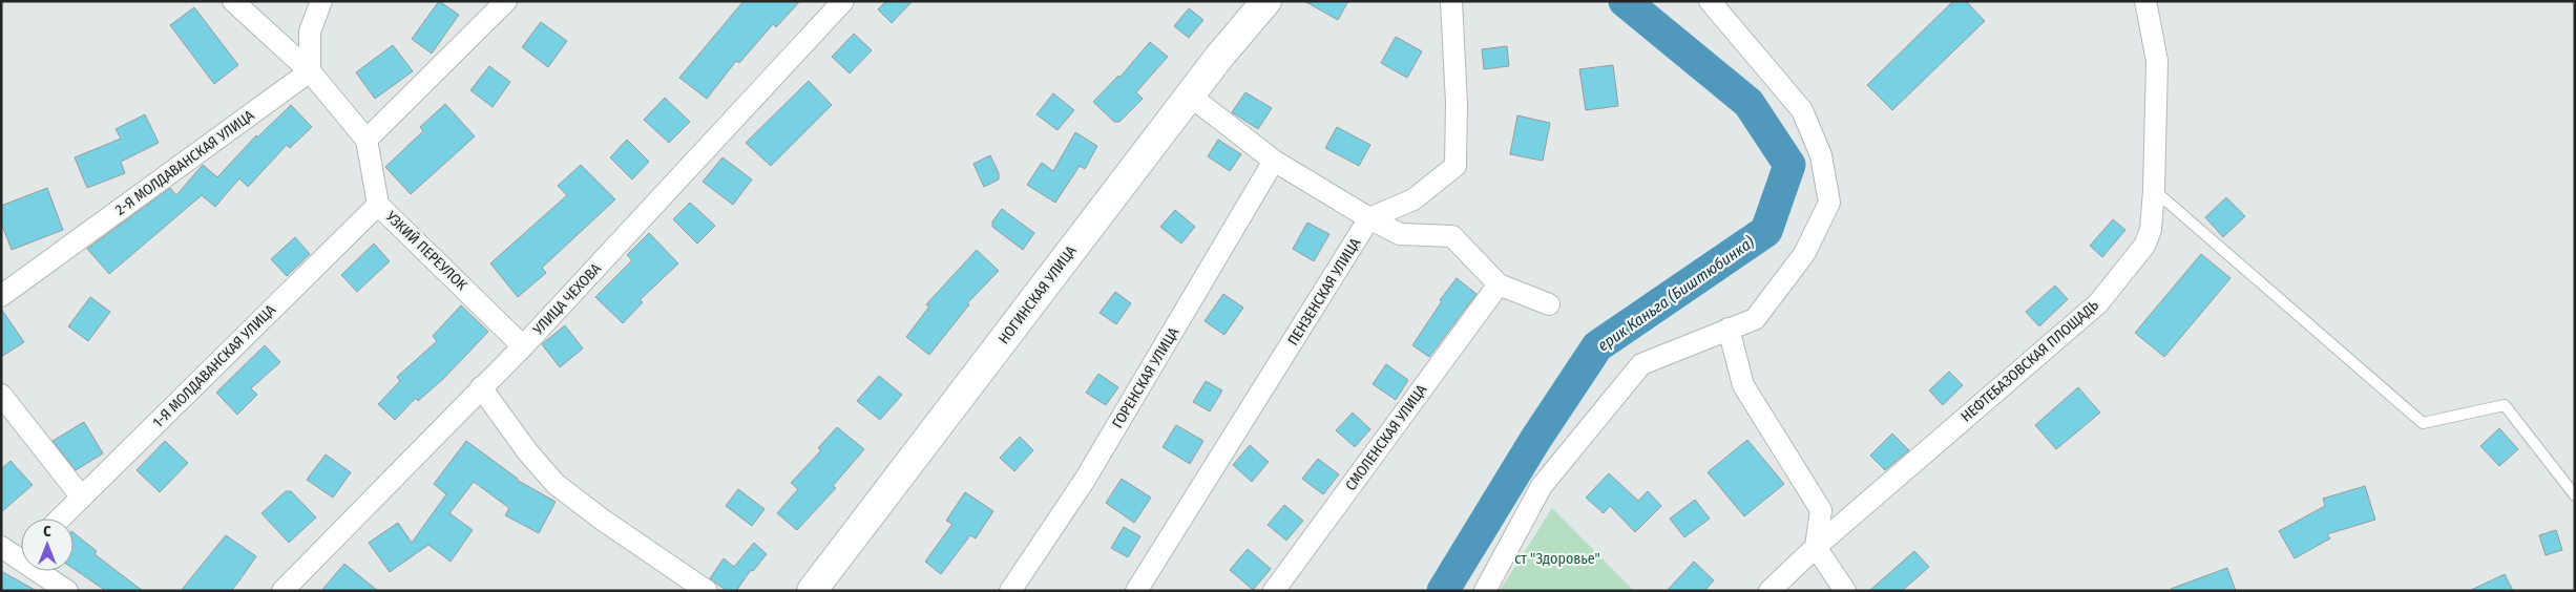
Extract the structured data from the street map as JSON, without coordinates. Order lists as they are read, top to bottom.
{
  "streets": {
    "main road": ["НОГИНСКАЯ УЛИЦА"],
    "street": [
      "2-Я МОЛДАВАНСКАЯ УЛИЦА",
      "УЗКИЙ ПЕРЕУЛОК",
      "ПЕНЗЕНСКАЯ УЛИЦА",
      "УЛИЦА ЧЕХОВА",
      "НЕФТЕБАЗОВСКАЯ ПЛОЩАДЬ",
      "1-Я МОЛДАВАНСКАЯ УЛИЦА",
      "ГОРЕНСКАЯ УЛИЦА",
      "СМОЛЕНСКАЯ УЛИЦА"
    ]
  },
  "crossings": [
    ["2-Я МОЛДАВАНСКАЯ УЛИЦА", "УЗКИЙ ПЕРЕУЛОК"],
    ["УЗКИЙ ПЕРЕУЛОК", "УЛИЦА ЧЕХОВА"],
    ["УЗКИЙ ПЕРЕУЛОК", "1-Я МОЛДАВАНСКАЯ УЛИЦА"]
  ],
  "water": ["ерик Каньга (Биштюбинка)"],
  "parks": ["ст \"Здоровье\""],
  "north": "top"
}
